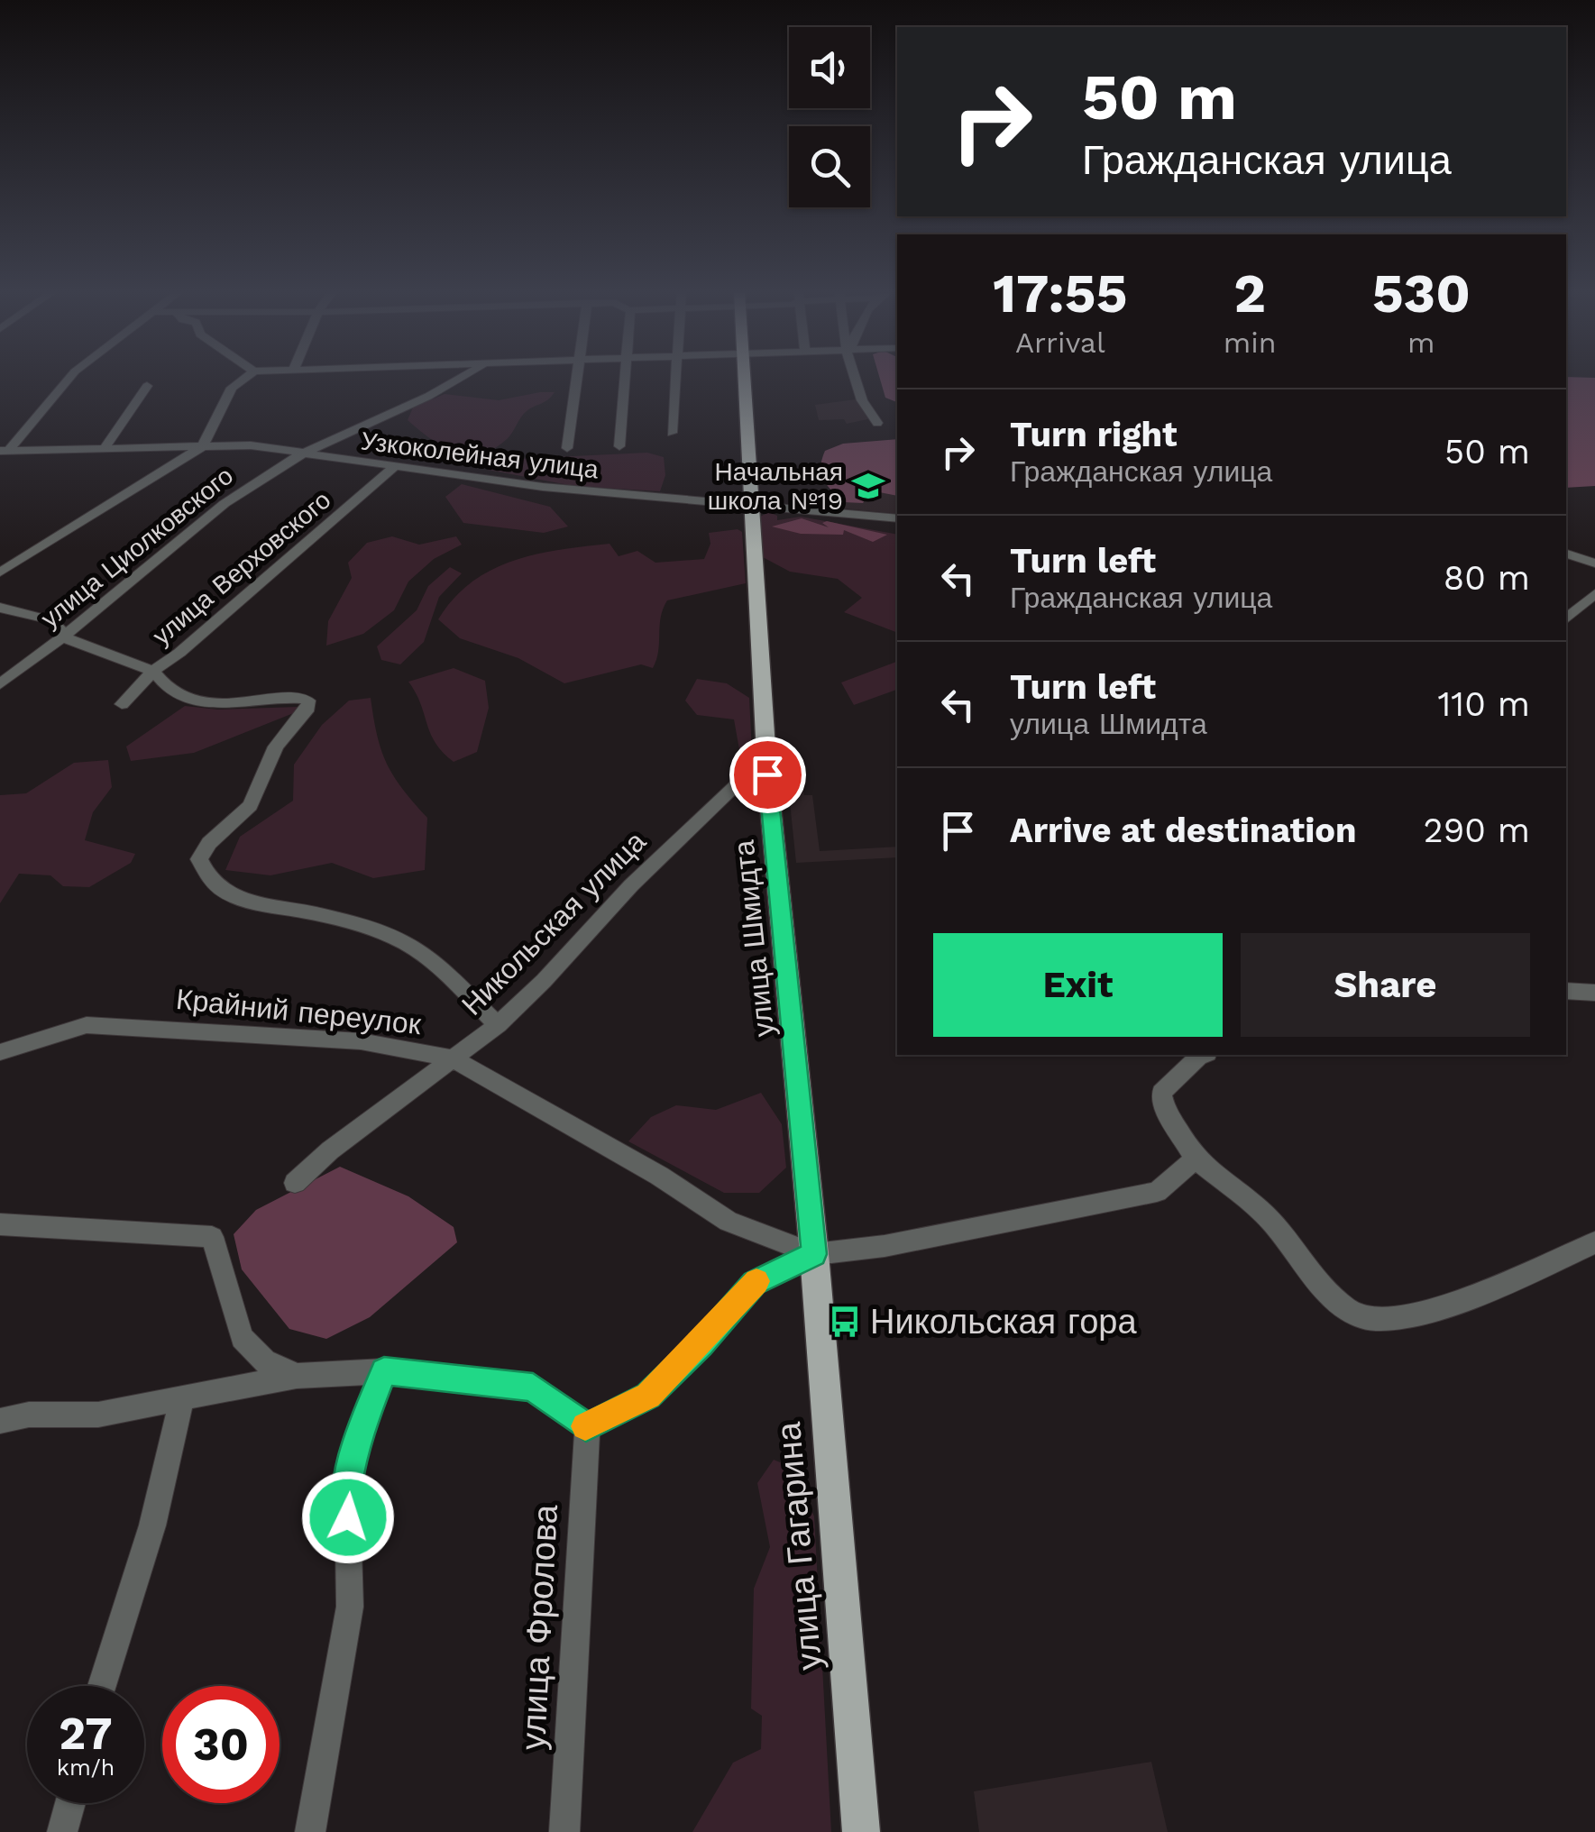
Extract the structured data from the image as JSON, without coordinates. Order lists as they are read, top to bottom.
{
  "streets": {
    "main road": ["улица Шмидта", "улица Гагарина"],
    "street": [
      "Узкоколейная улица",
      "улица Циолковского",
      "улица Верховского",
      "Никольская улица",
      "Крайний переулок",
      "улица Фролова"
    ]
  },
  "crossings": [
    ["Узкоколейная улица", "улица Циолковского"],
    ["Узкоколейная улица", "улица Верховского"],
    ["Узкоколейная улица", "улица Шмидта"],
    ["Никольская улица", "улица Шмидта"],
    ["Никольская улица", "Крайний переулок"],
    ["улица Шмидта", "Крайний переулок"],
    ["улица Шмидта", "улица Гагарина"],
    ["Крайний переулок", "улица Гагарина"]
  ],
  "places": {
    "school or university": ["Начальная школа №19"],
    "bus stop": ["Никольская гора"]
  },
  "page": {
    "turn": ["50 m", "Гражданская улица"],
    "eta": [
      "17:55",
      "Arrival",
      "2",
      "min",
      "530",
      "m"
    ],
    "list": [
      {
        "name": "Turn right",
        "note": "Гражданская улица",
        "value": "50 m"
      },
      {
        "name": "Turn left",
        "note": "Гражданская улица",
        "value": "80 m"
      },
      {
        "name": "Turn left",
        "note": "улица Шмидта",
        "value": "110 m"
      },
      {
        "name": "Arrive at destination",
        "value": "290 m"
      }
    ],
    "buttons": ["Exit", "Share"],
    "speed": "27 km/h",
    "limit": "30"
  }
}
